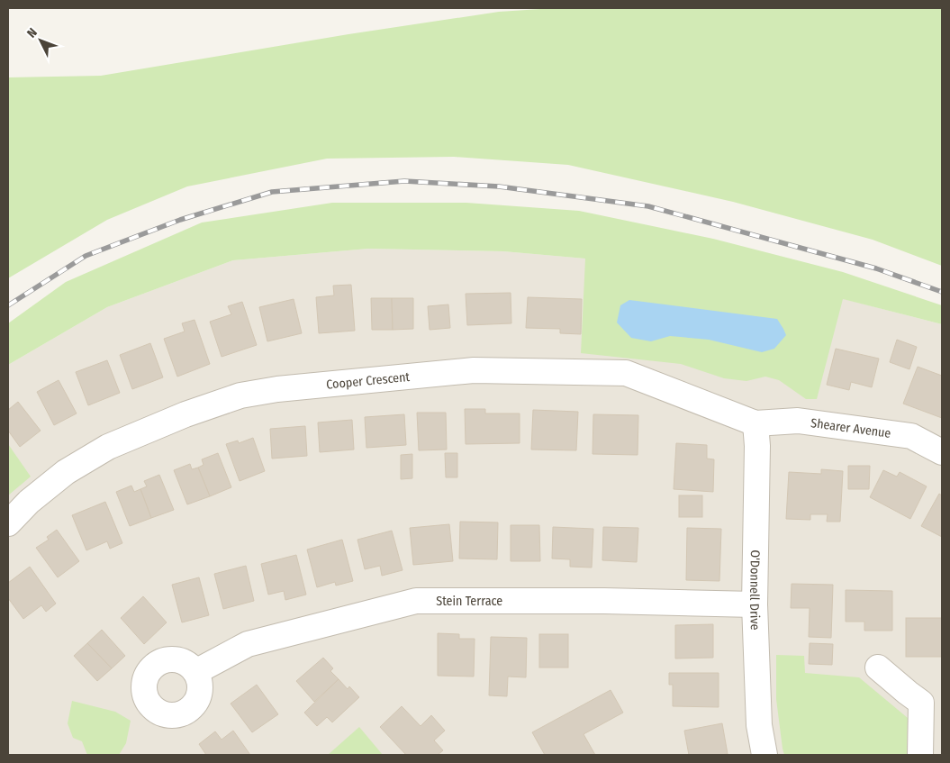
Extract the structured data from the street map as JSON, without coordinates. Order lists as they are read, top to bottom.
{
  "streets": {
    "street": [
      "Cooper Crescent",
      "Shearer Avenue",
      "O'Donnell Drive",
      "Stein Terrace"
    ]
  },
  "crossings": [
    ["Cooper Crescent", "Shearer Avenue"],
    ["Cooper Crescent", "O'Donnell Drive"],
    ["Shearer Avenue", "O'Donnell Drive"],
    ["O'Donnell Drive", "Stein Terrace"]
  ],
  "north": "top left"
}
